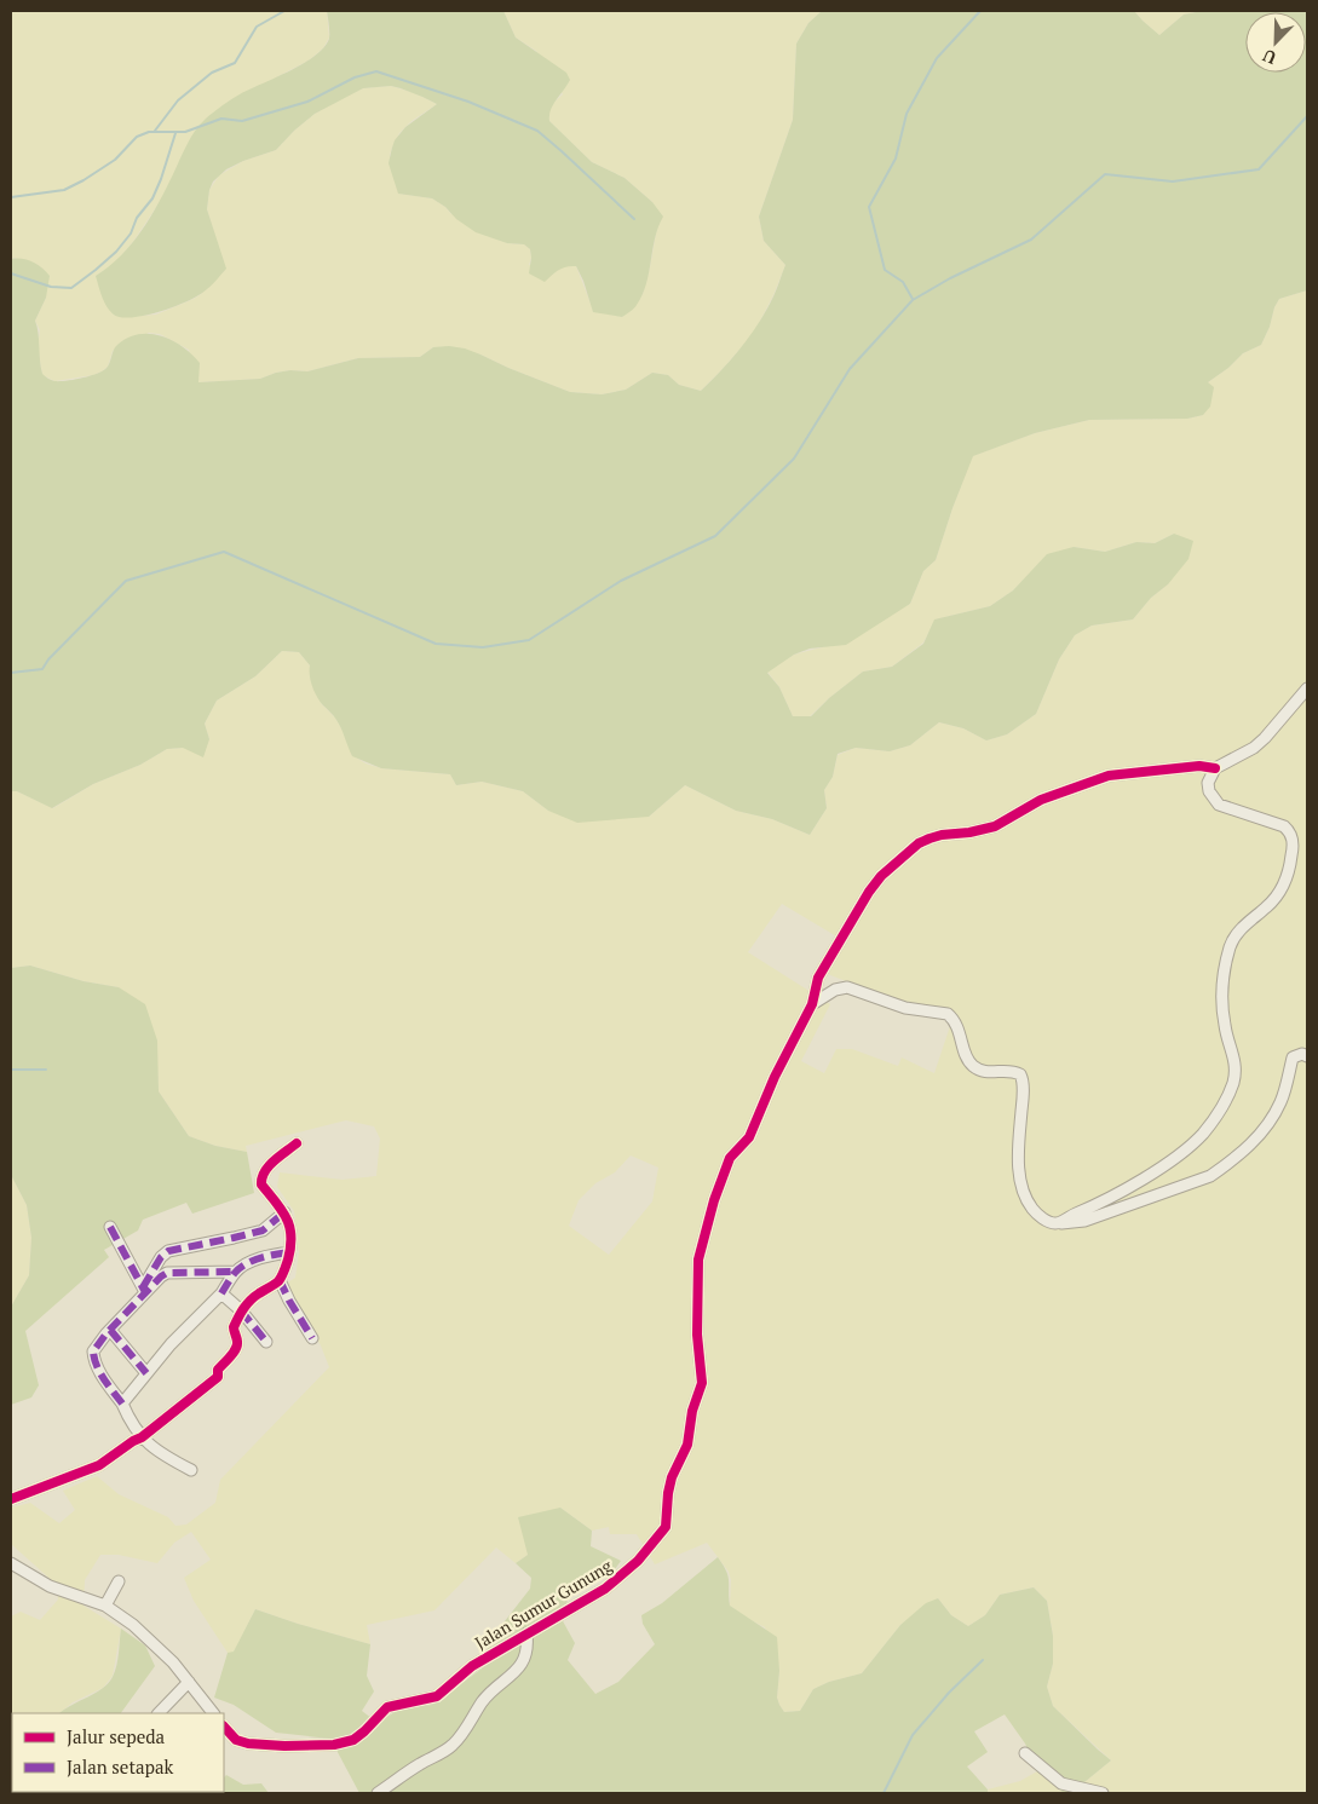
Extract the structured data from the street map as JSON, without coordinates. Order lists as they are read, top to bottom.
{
  "streets": {
    "street": ["Jalan Sumur Gunung"]
  },
  "legend": ["Jalur sepeda", "Jalan setapak"],
  "north": "bottom left"
}
